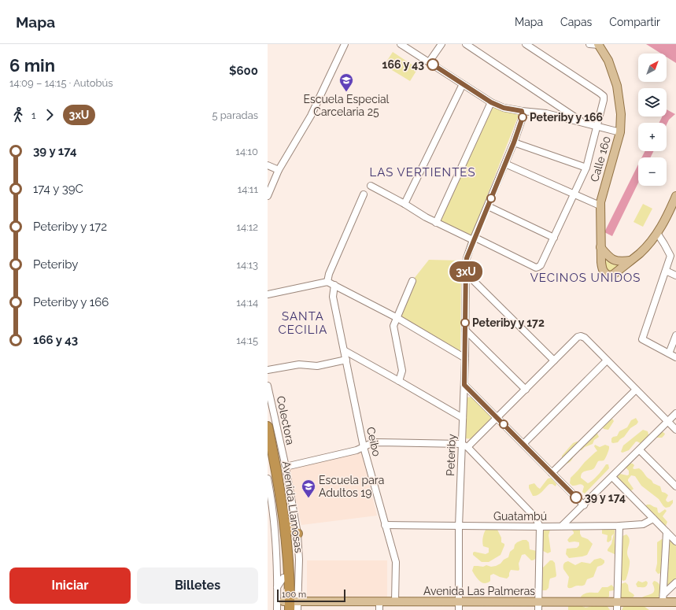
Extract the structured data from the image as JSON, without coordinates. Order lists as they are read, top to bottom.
{
  "streets": {
    "highway": ["Avenida Llamosas"],
    "main road": ["Calle 160", "Avenida Las Palmeras"],
    "street": [
      "Colectora",
      "Ceibo",
      "Peteriby",
      "Guatambú"
    ]
  },
  "crossings": [
    ["Colectora", "Avenida Llamosas"],
    ["Colectora", "Avenida Las Palmeras"],
    ["Ceibo", "Guatambú"],
    ["Ceibo", "Avenida Las Palmeras"],
    ["Peteriby", "Guatambú"],
    ["Peteriby", "Avenida Las Palmeras"],
    ["Avenida Llamosas", "Avenida Las Palmeras"]
  ],
  "districts": ["LAS VERTIENTES", "VECINOS UNIDOS", "SANTA CECILIA"],
  "places": {
    "other": [
      "166 y 43",
      "Peteriby y 166",
      "Peteriby y 172",
      "39 y 174"
    ],
    "school or university": ["Escuela Especial Carcelaria 25", "Escuela para Adultos 19"]
  },
  "lines": ["bus line 3xU"],
  "scale_bar": "100 m",
  "north": "top right",
  "page": {
    "header": "Mapa",
    "nav": ["Mapa", "Capas", "Compartir"],
    "heading": ["6 min", "14:09 – 14:15 · Autobús", "$600"],
    "on_map": "3xU",
    "map_buttons": ["+", "−"],
    "legs": ["1", "3xU", "5 paradas"],
    "list": [
      {
        "name": "39 y 174",
        "value": "14:10"
      },
      {
        "name": "174 y 39C",
        "value": "14:11"
      },
      {
        "name": "Peteriby y 172",
        "value": "14:12"
      },
      {
        "name": "Peteriby",
        "value": "14:13"
      },
      {
        "name": "Peteriby y 166",
        "value": "14:14"
      },
      {
        "name": "166 y 43",
        "value": "14:15"
      }
    ],
    "buttons": ["Iniciar", "Billetes"],
    "scale": "100 m"
  }
}
